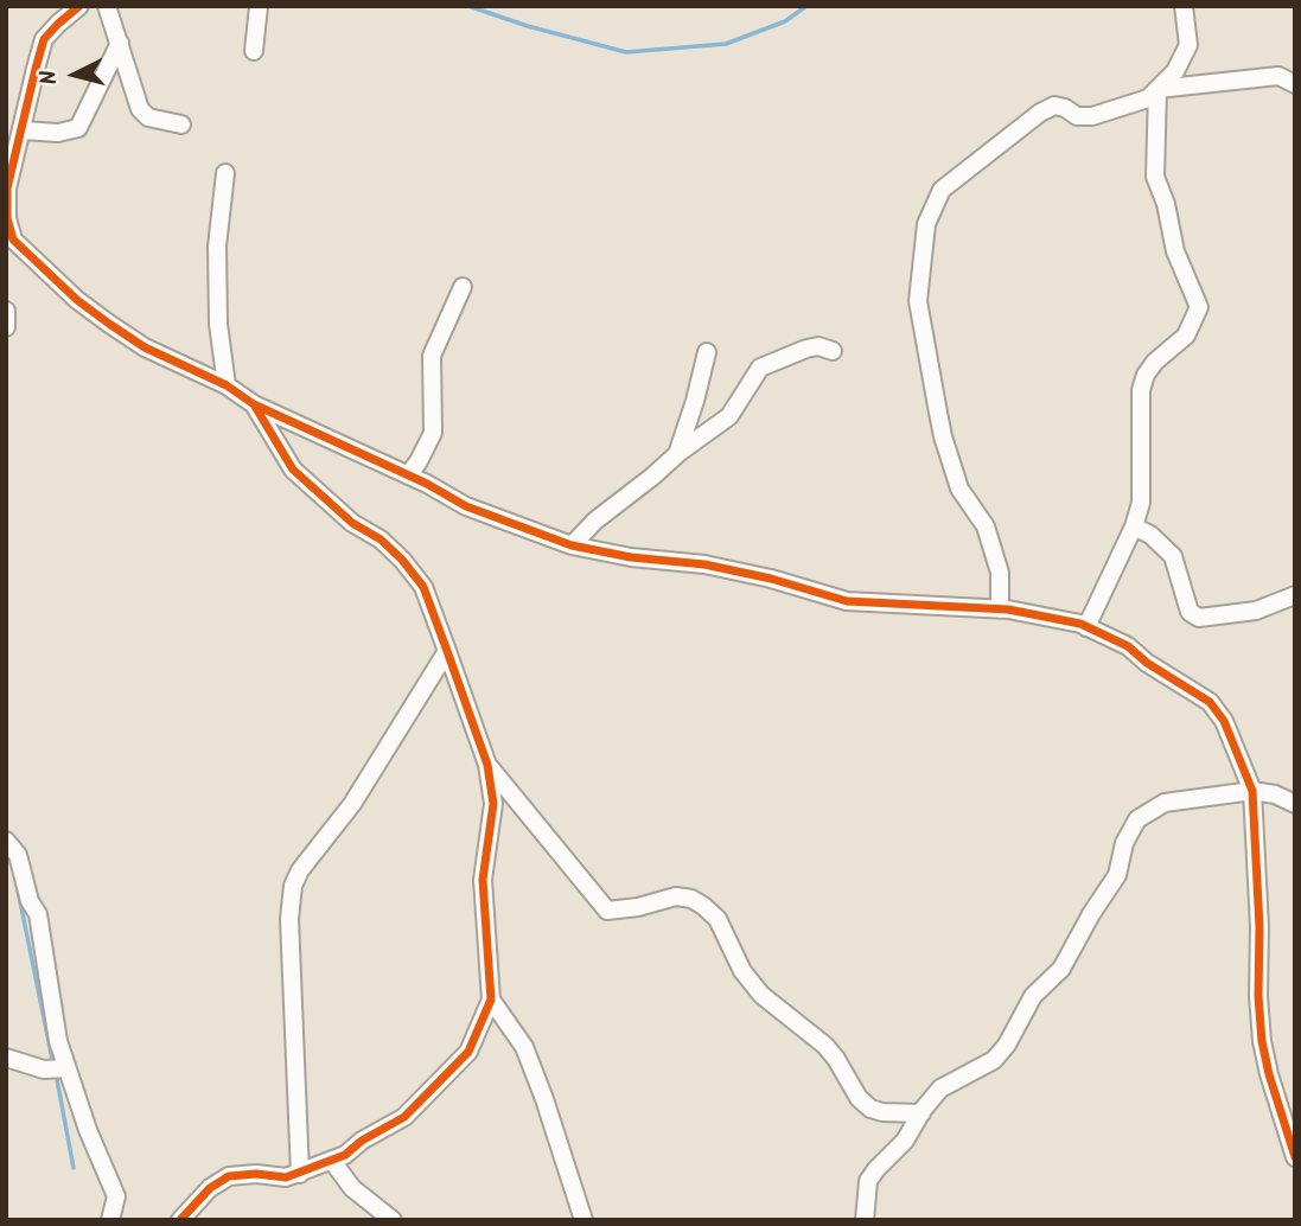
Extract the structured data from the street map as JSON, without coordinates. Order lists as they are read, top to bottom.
{
  "north": "left"
}
